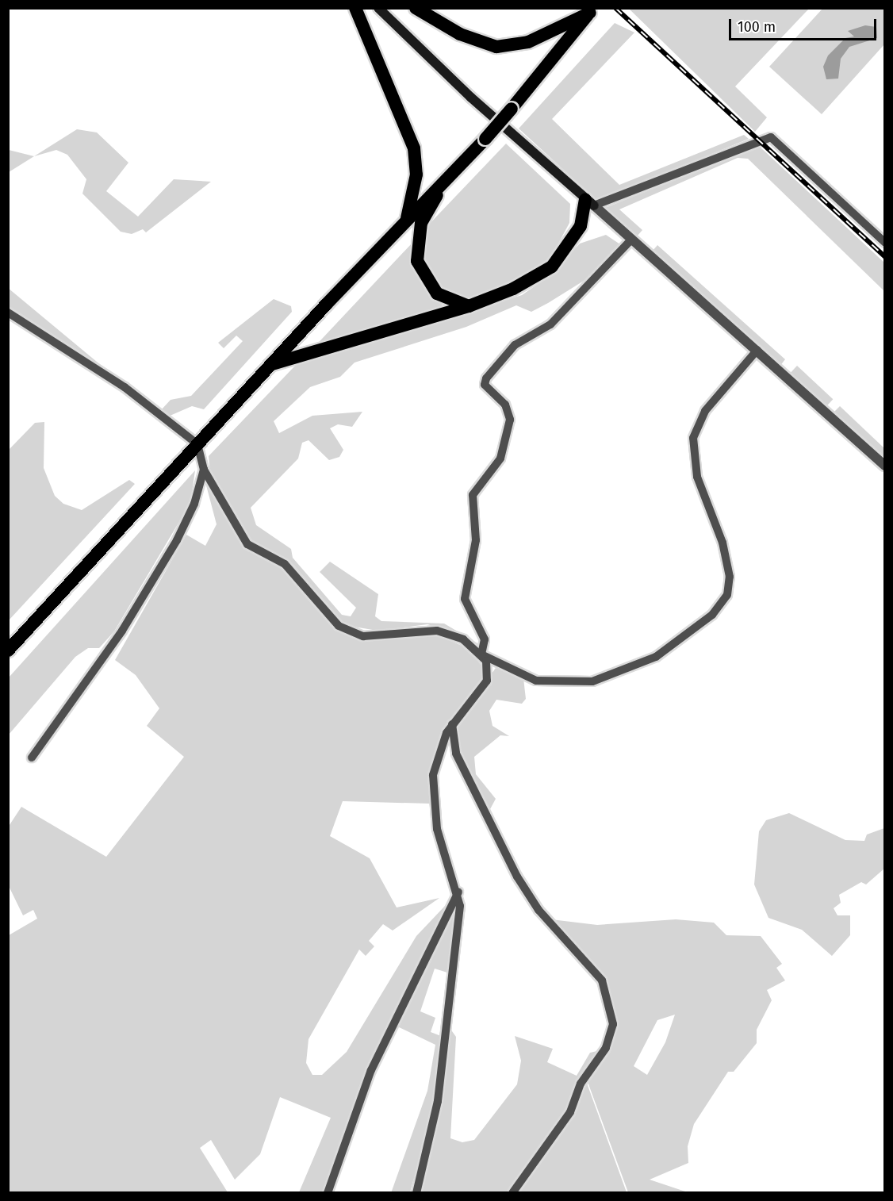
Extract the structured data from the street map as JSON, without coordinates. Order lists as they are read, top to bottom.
{
  "scale_bar": "100 m"
}
